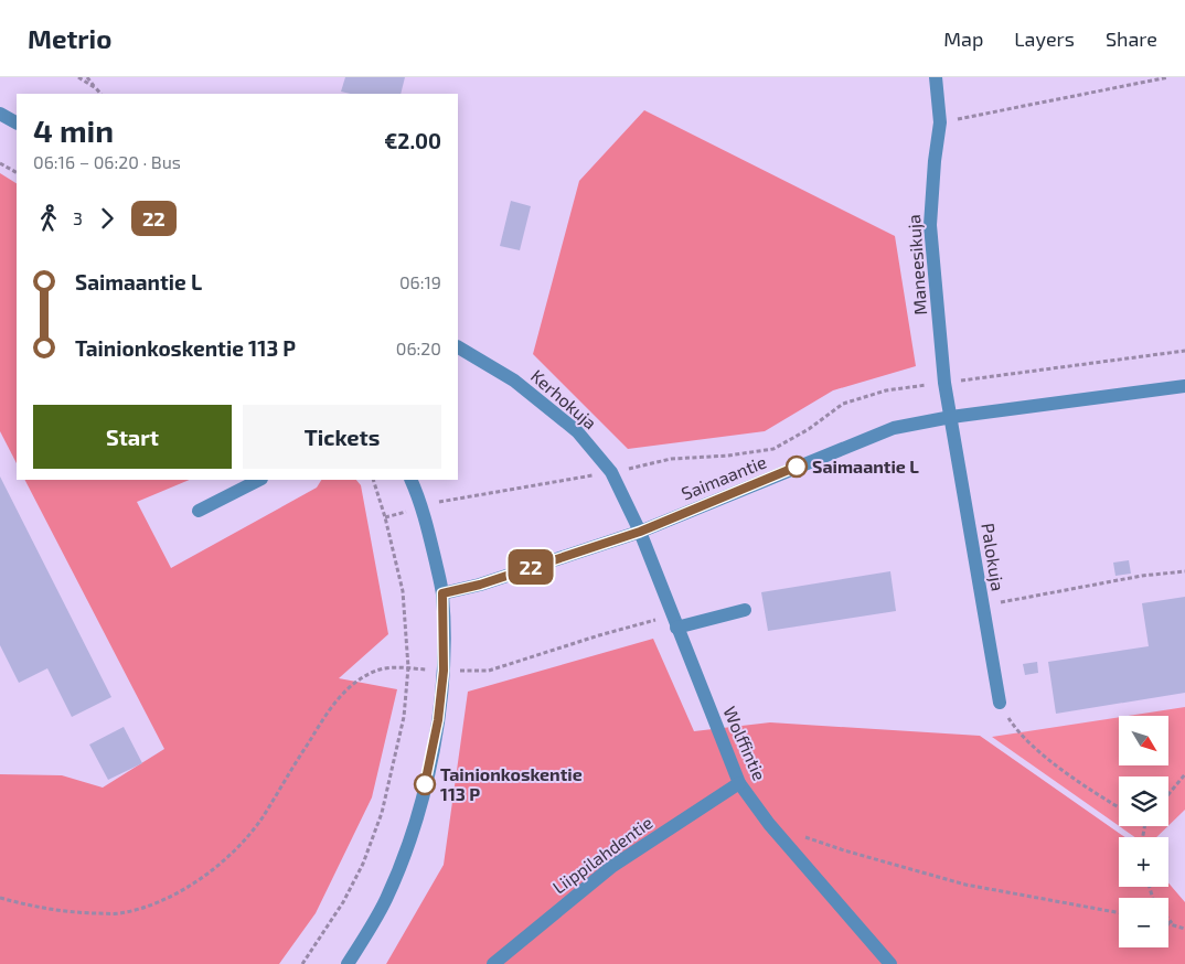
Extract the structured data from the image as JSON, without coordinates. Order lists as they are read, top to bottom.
{
  "streets": {
    "street": [
      "Maneesikuja",
      "Kerhokuja",
      "Saimaantie",
      "Palokuja",
      "Wolffintie",
      "Liippilahdentie"
    ]
  },
  "crossings": [
    ["Maneesikuja", "Saimaantie"],
    ["Maneesikuja", "Palokuja"],
    ["Kerhokuja", "Saimaantie"],
    ["Kerhokuja", "Wolffintie"],
    ["Saimaantie", "Palokuja"],
    ["Saimaantie", "Wolffintie"],
    ["Wolffintie", "Liippilahdentie"]
  ],
  "places": ["Saimaantie L", "Tainionkoskentie 113 P"],
  "lines": ["bus line 22"],
  "north": "bottom right",
  "page": {
    "header": "Metrio",
    "nav": ["Map", "Layers", "Share"],
    "on_map": "22",
    "heading": ["4 min", "06:16 – 06:20 · Bus", "€2.00"],
    "legs": ["3", "22"],
    "list": [
      {
        "name": "Saimaantie L",
        "value": "06:19"
      },
      {
        "name": "Tainionkoskentie 113 P",
        "value": "06:20"
      }
    ],
    "buttons": ["Start", "Tickets"],
    "map_buttons": ["+", "−"]
  }
}
